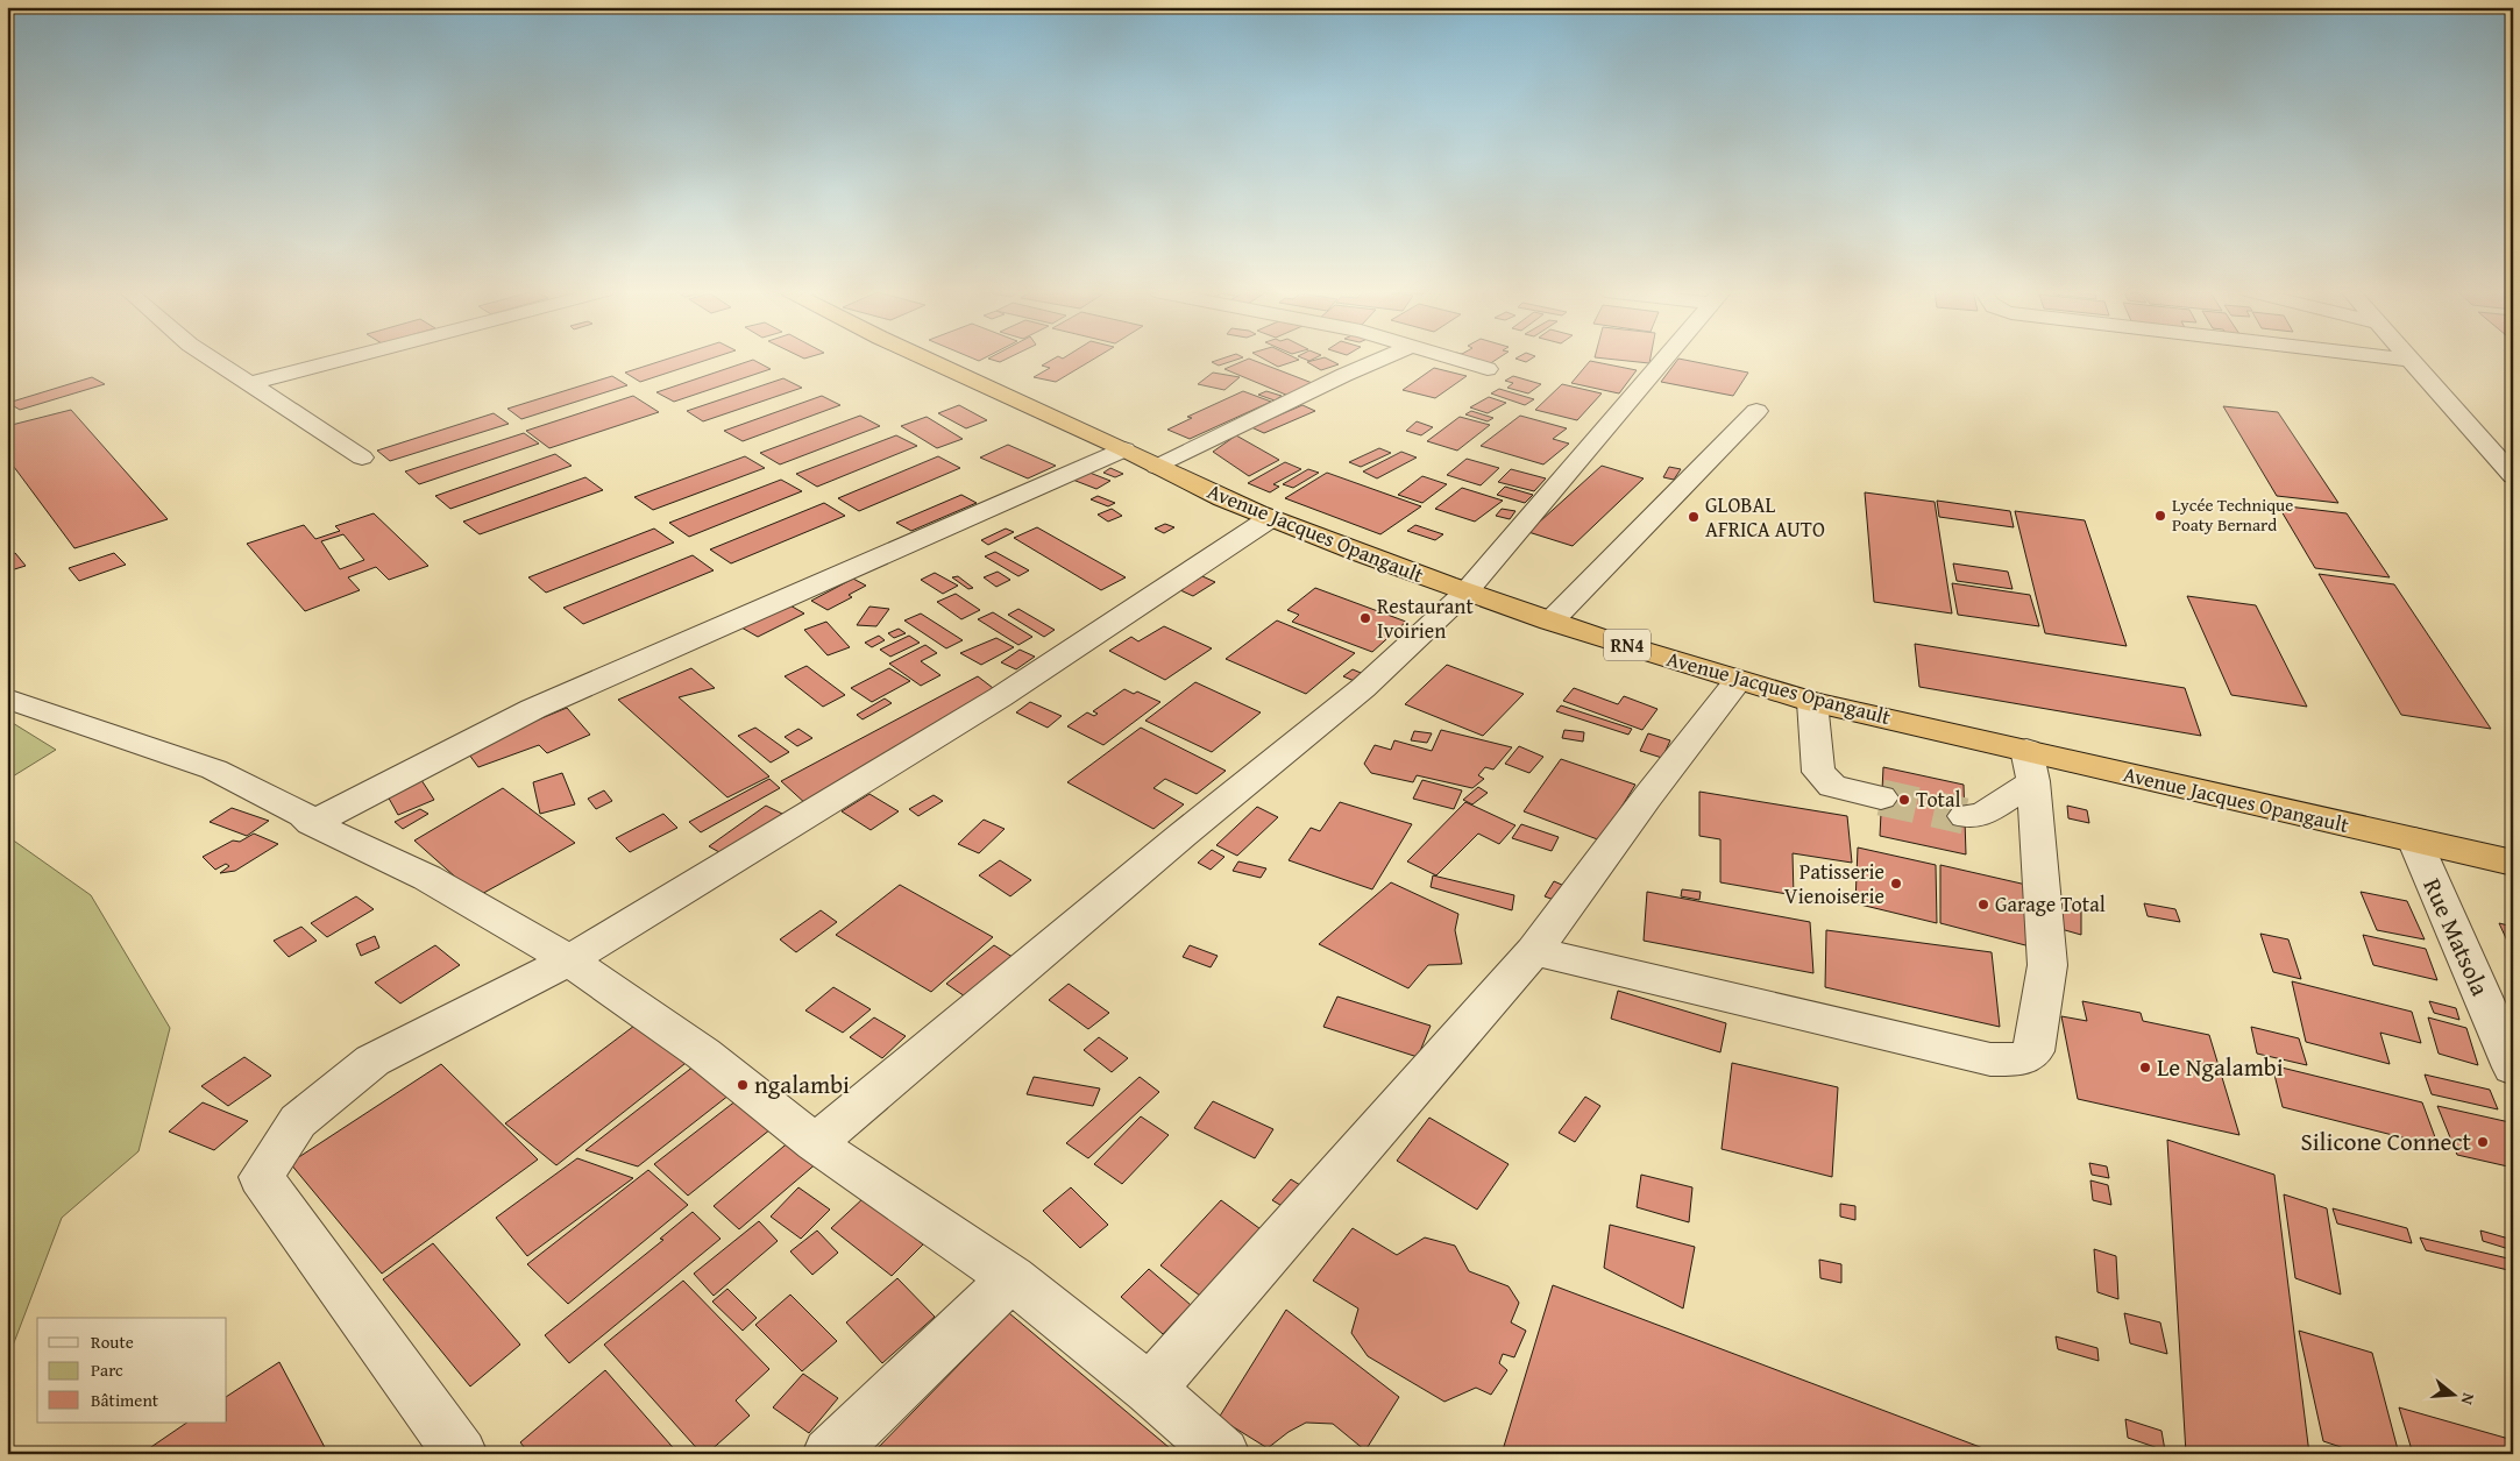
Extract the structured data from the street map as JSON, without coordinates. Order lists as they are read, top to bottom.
{
  "streets": {
    "highway": ["Avenue Jacques Opangault", "RN4"],
    "street": ["Rue Matsola"]
  },
  "crossings": [
    ["Avenue Jacques Opangault", "Rue Matsola"]
  ],
  "places": [
    "Lycée Technique Poaty Bernard",
    "GLOBAL AFRICA AUTO",
    "Restaurant Ivoirien",
    "Total",
    "Patisserie Vienoiserie",
    "Garage Total",
    "Le Ngalambi",
    "ngalambi",
    "Silicone Connect"
  ],
  "legend": ["Route", "Parc", "Bâtiment"],
  "north": "right"
}
